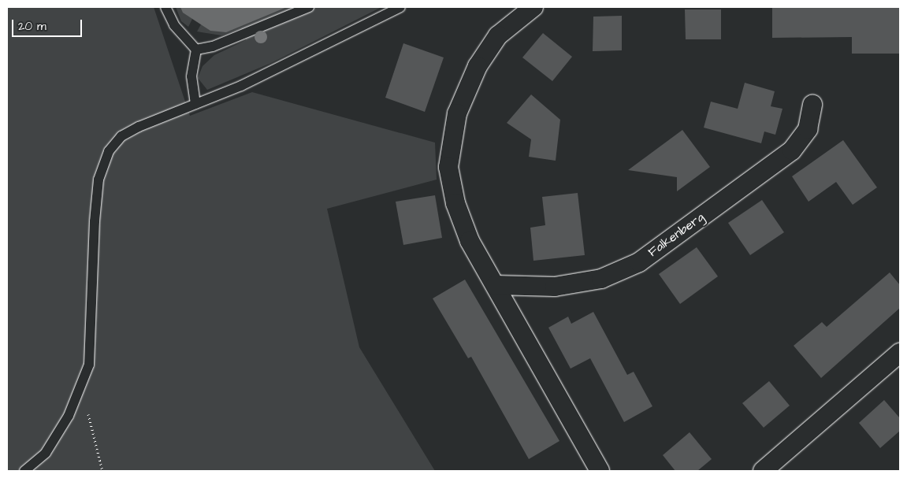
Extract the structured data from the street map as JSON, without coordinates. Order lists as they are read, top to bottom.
{
  "streets": {
    "street": ["Falkenberg"]
  },
  "scale_bar": "20 m"
}
